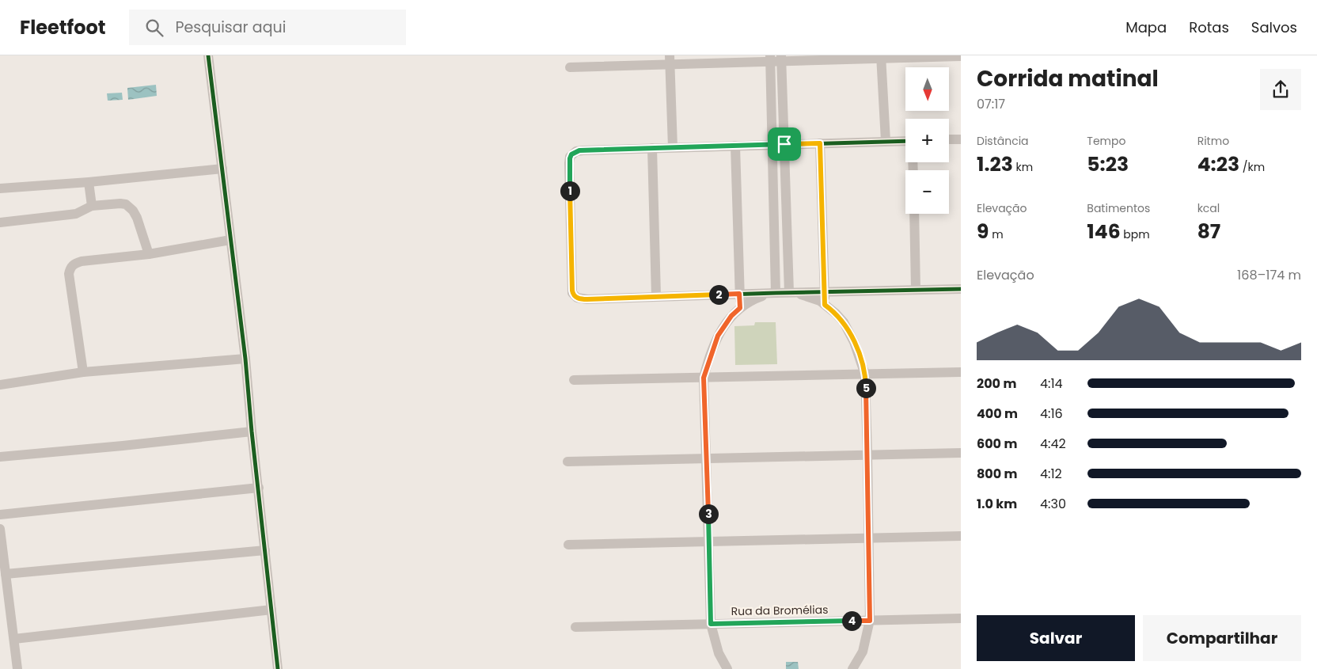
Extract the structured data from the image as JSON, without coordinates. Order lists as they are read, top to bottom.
{
  "streets": {
    "street": ["Rua da Bromélias"]
  },
  "north": "bottom",
  "page": {
    "header": "Fleetfoot",
    "search": "Pesquisar aqui",
    "nav": ["Mapa", "Rotas", "Salvos"],
    "heading": ["Corrida matinal", "07:17"],
    "map_buttons": ["+", "−"],
    "stats": [
      ["Distância", "1.23 km"],
      ["Tempo", "5:23"],
      ["Ritmo", "4:23 /km"],
      ["Elevação", "9 m"],
      ["Batimentos", "146 bpm"],
      ["kcal", "87"]
    ],
    "pins": [
      "1",
      "2",
      "5",
      "3",
      "4"
    ],
    "chart": ["Elevação", "168–174 m"],
    "list": [
      {
        "name": "200 m",
        "note": "4:14"
      },
      {
        "name": "400 m",
        "note": "4:16"
      },
      {
        "name": "600 m",
        "note": "4:42"
      },
      {
        "name": "800 m",
        "note": "4:12"
      },
      {
        "name": "1.0 km",
        "note": "4:30"
      }
    ],
    "buttons": ["Salvar", "Compartilhar"]
  }
}
